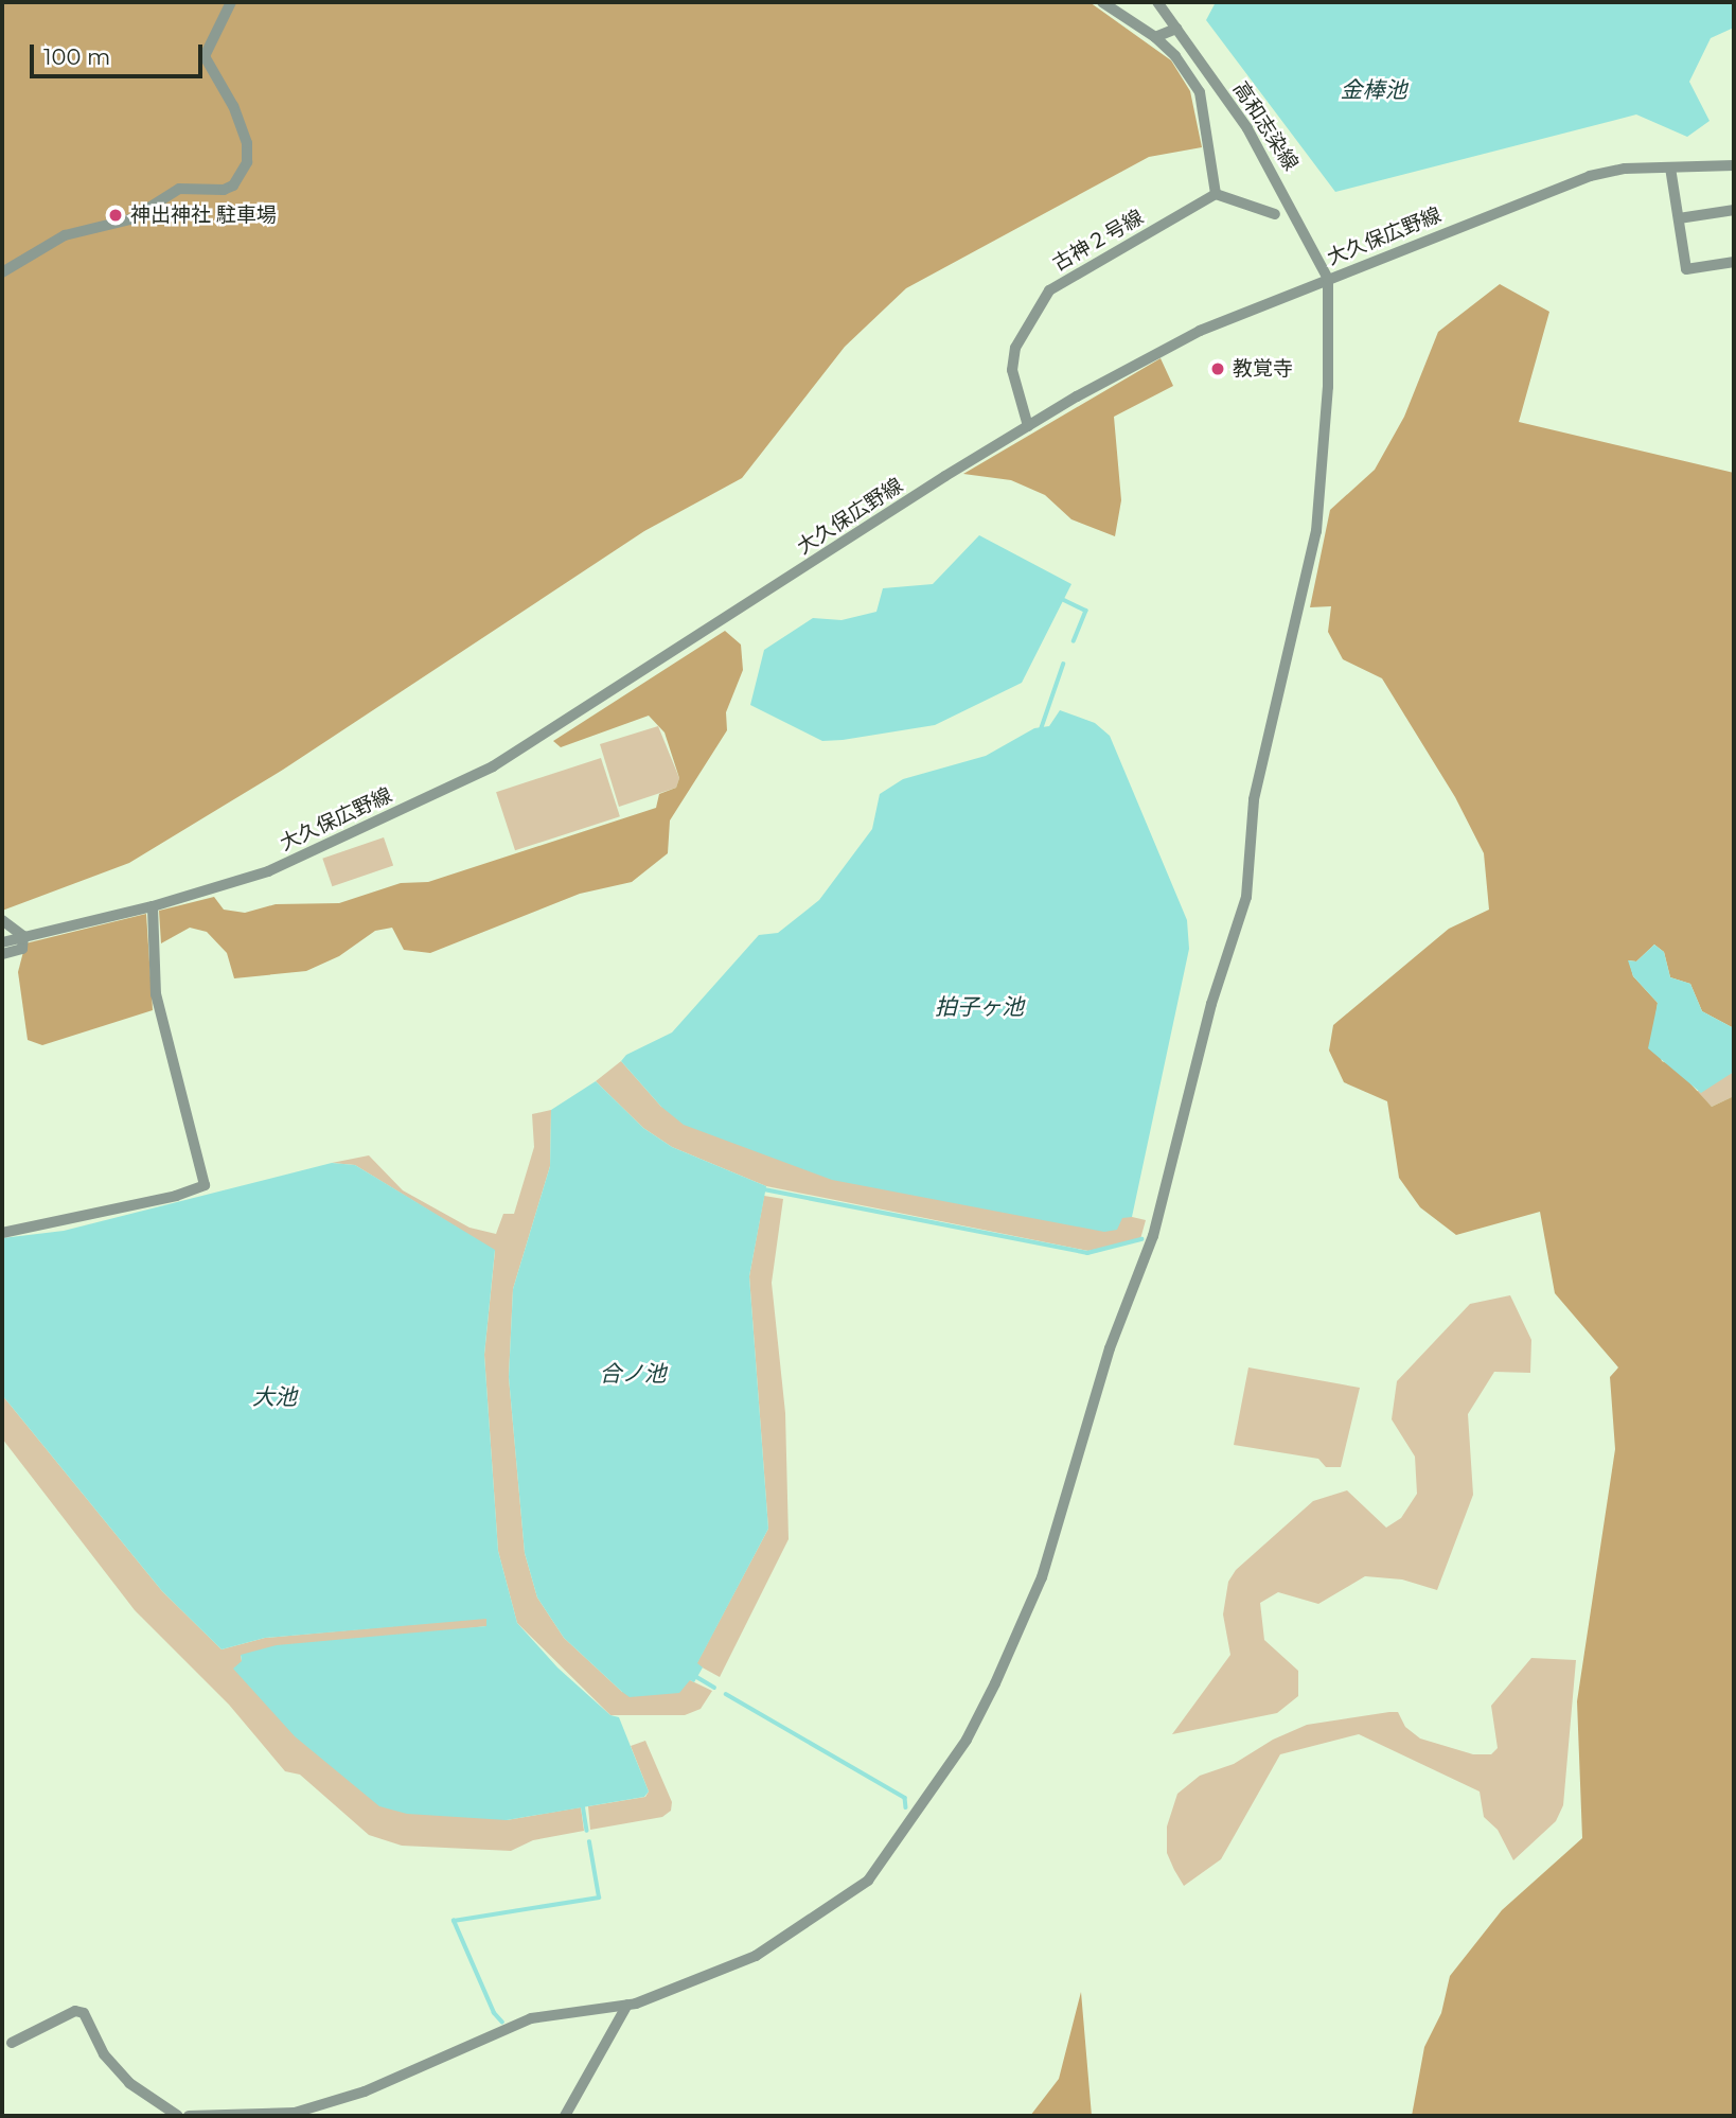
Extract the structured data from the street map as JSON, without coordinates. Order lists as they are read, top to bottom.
{
  "streets": {
    "street": ["高和志染線", "大久保広野線", "古神２号線"]
  },
  "crossings": [
    ["高和志染線", "大久保広野線"],
    ["大久保広野線", "古神２号線"]
  ],
  "water": [
    "金棒池",
    "拍子ヶ池",
    "合ノ池",
    "大池"
  ],
  "places": ["神出神社 駐車場", "教覚寺"],
  "scale_bar": "100 m"
}
